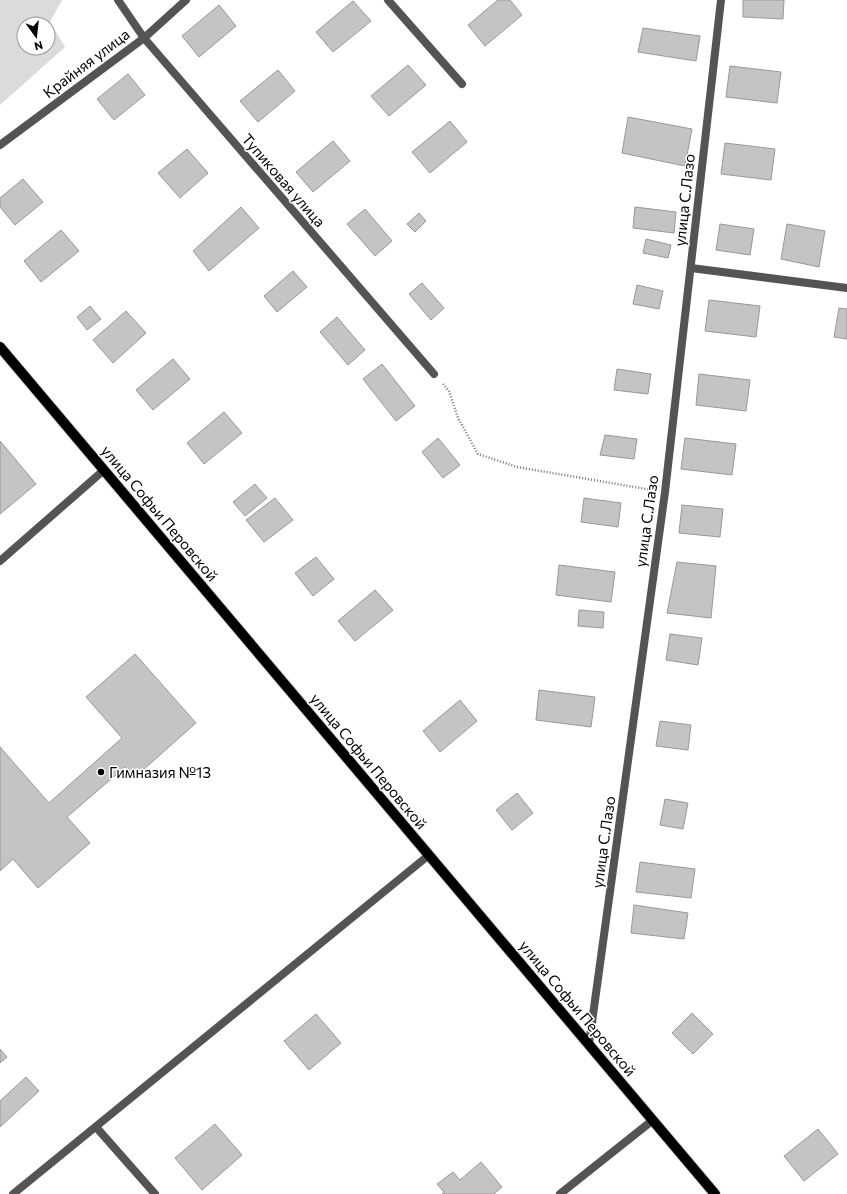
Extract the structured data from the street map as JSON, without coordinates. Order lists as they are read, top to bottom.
{
  "streets": {
    "main road": ["улица Софьи Перовской"],
    "street": ["Крайняя улица", "Тупиковая улица", "улица С.Лазо"]
  },
  "crossings": [
    ["Крайняя улица", "Тупиковая улица"],
    ["улица С.Лазо", "улица Софьи Перовской"]
  ],
  "places": ["Гимназия №13"],
  "north": "bottom"
}
